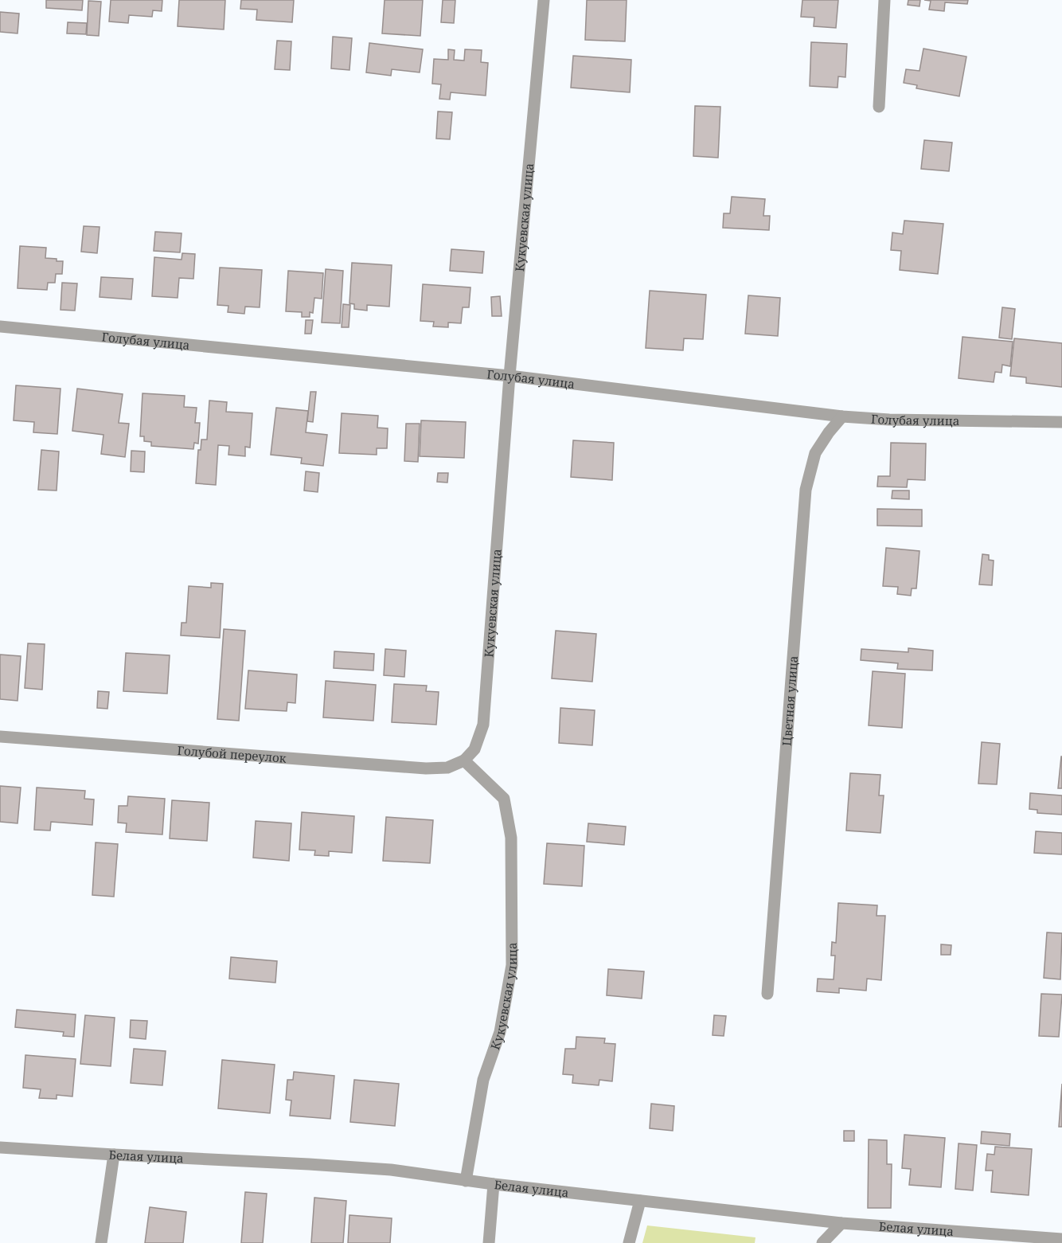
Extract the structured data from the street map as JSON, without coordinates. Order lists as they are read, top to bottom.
{
  "streets": {
    "street": [
      "Кукуевская улица",
      "Голубая улица",
      "Цветная улица",
      "Голубой переулок",
      "Белая улица"
    ]
  },
  "crossings": [
    ["Кукуевская улица", "Голубая улица"],
    ["Кукуевская улица", "Голубой переулок"],
    ["Кукуевская улица", "Белая улица"],
    ["Голубая улица", "Цветная улица"]
  ]
}
